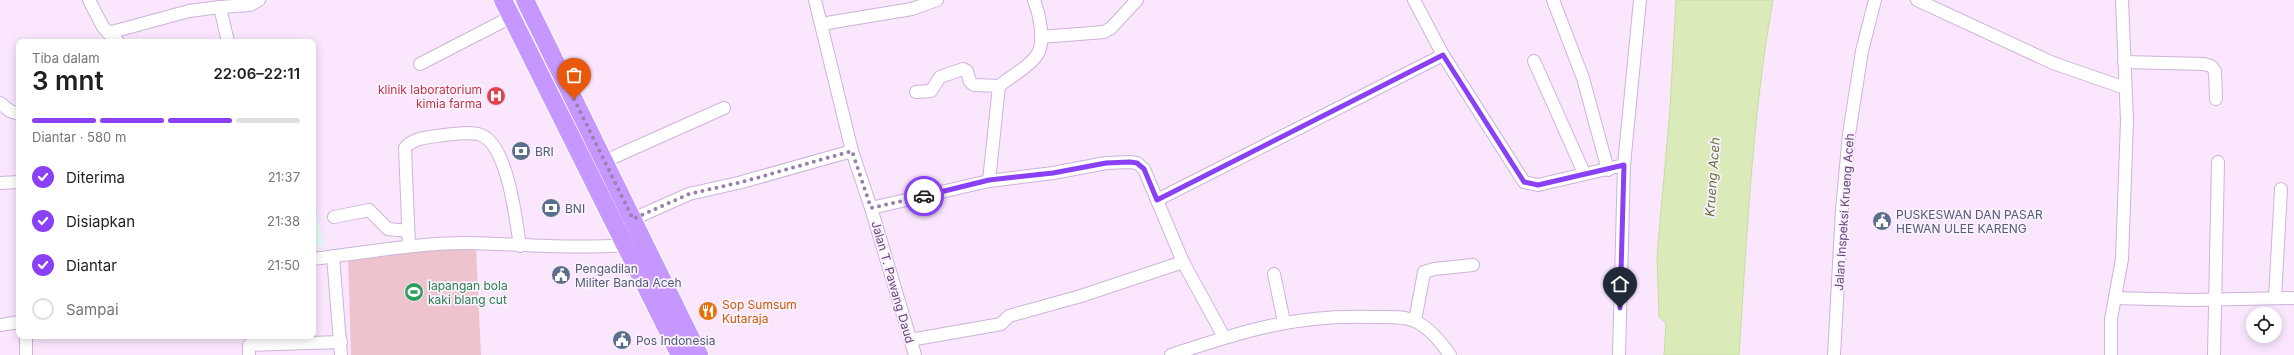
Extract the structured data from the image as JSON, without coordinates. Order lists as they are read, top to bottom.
{
  "streets": {
    "street": ["Jalan Inspeksi Krueng Aceh", "Jalan T. Pawang Daud"]
  },
  "water": ["Krueng Aceh"],
  "places": {
    "hospital": ["klinik laboratorium kimia farma"],
    "bank": ["BRI", "BNI"],
    "public building": ["PUSKESWAN DAN PASAR HEWAN ULEE KARENG", "Pengadilan Militer Banda Aceh", "Pos Indonesia"],
    "sports": ["lapangan bola kaki blang cut"],
    "restaurant": ["Sop Sumsum Kutaraja"]
  },
  "page": {
    "heading": ["3 mnt", "Tiba dalam", "22:06–22:11"],
    "bar": "Diantar · 580 m",
    "list": [
      ["Diterima", "21:37"],
      ["Disiapkan", "21:38"],
      ["Diantar", "21:50"],
      "Sampai"
    ]
  }
}
